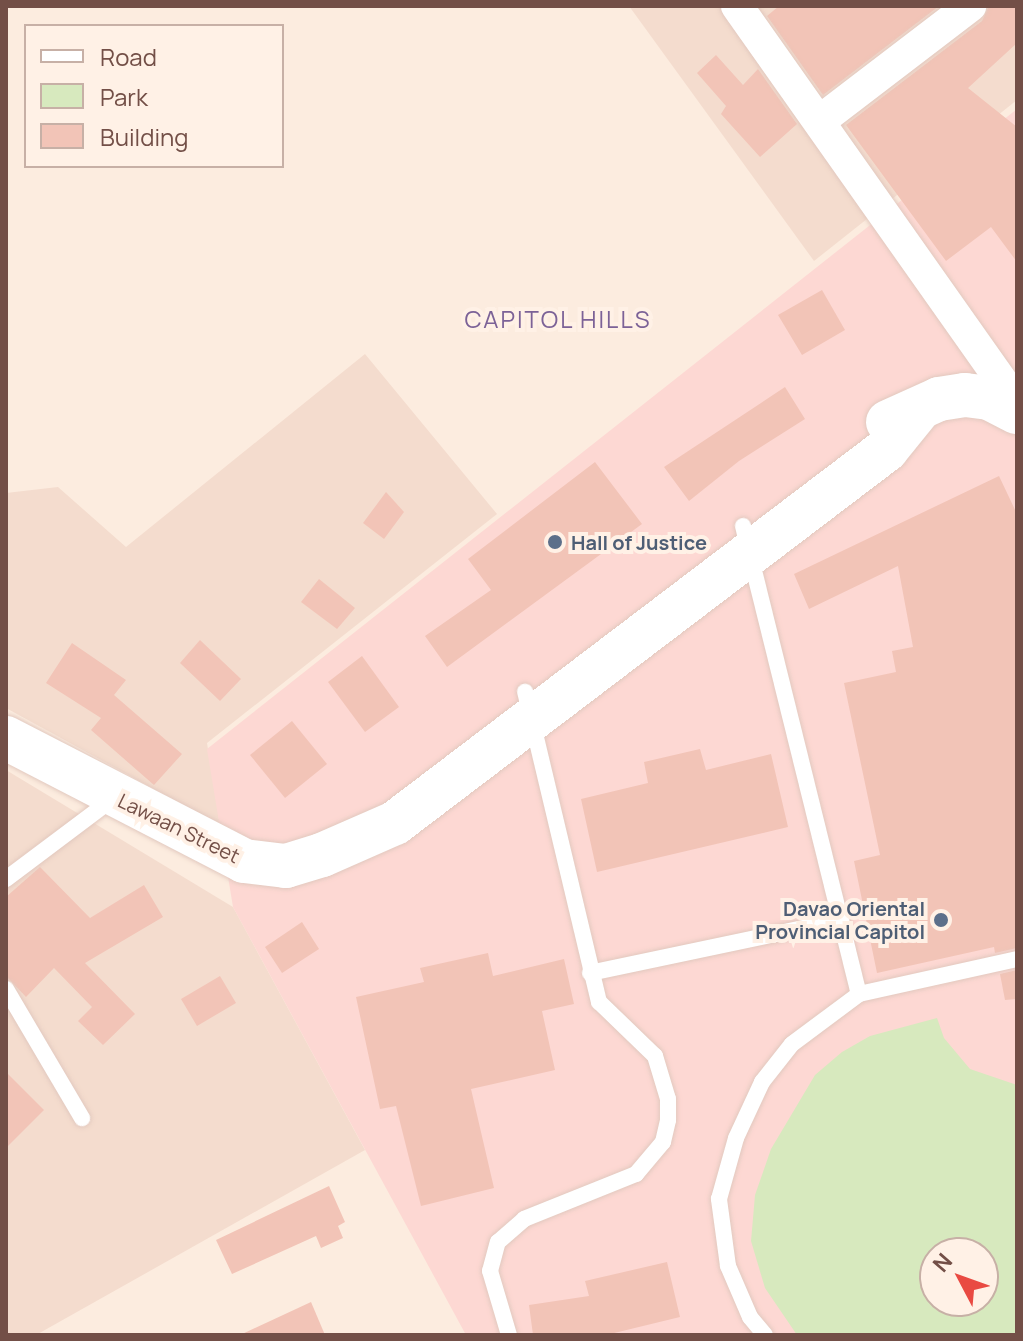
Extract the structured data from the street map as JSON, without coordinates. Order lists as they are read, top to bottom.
{
  "streets": {
    "street": ["Lawaan Street"]
  },
  "districts": ["CAPITOL HILLS"],
  "places": ["Hall of Justice", "Davao Oriental Provincial Capitol"],
  "legend": ["Road", "Park", "Building"],
  "north": "top left"
}
